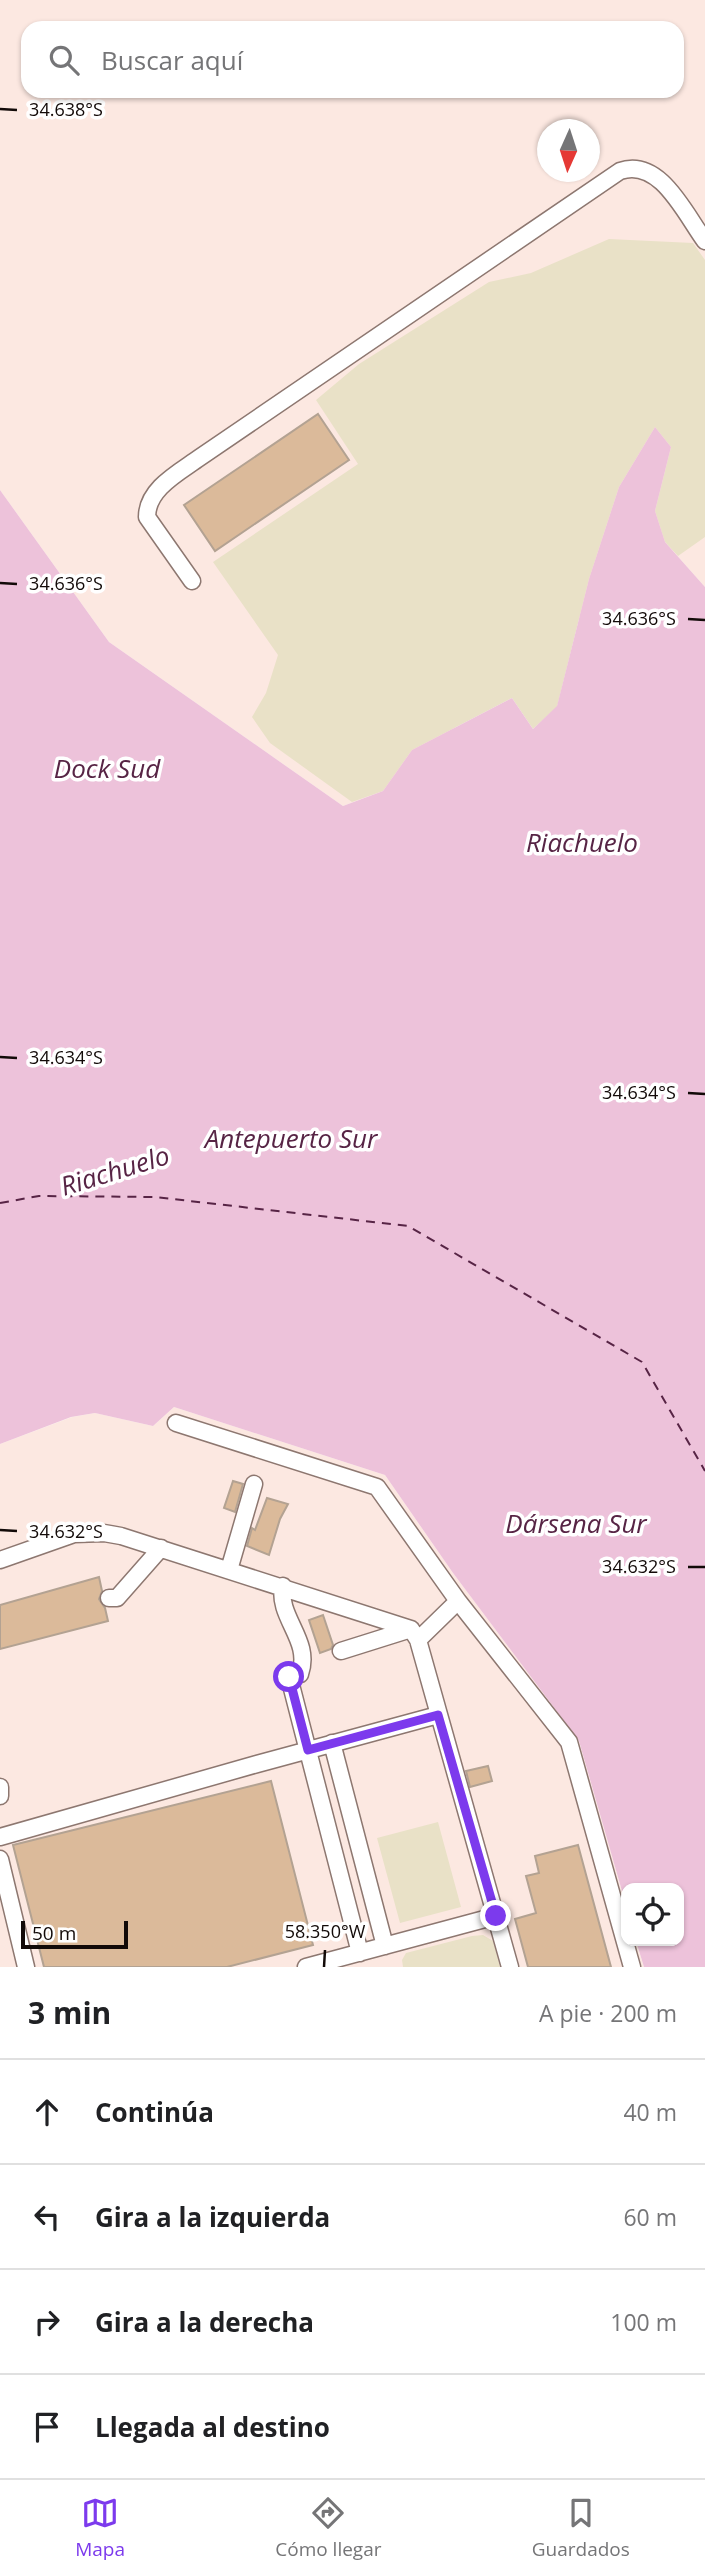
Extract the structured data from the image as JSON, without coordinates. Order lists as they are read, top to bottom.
{
  "water": [
    "Dock Sud",
    "Riachuelo",
    "Antepuerto Sur",
    "Dársena Sur"
  ],
  "scale_bar": "50 m",
  "north": "bottom",
  "page": {
    "search": "Buscar aquí",
    "scale": "50 m",
    "heading": ["3 min", "A pie · 200 m"],
    "list": [
      ["Continúa", "40 m"],
      ["Gira a la izquierda", "60 m"],
      ["Gira a la derecha", "100 m"],
      "Llegada al destino"
    ],
    "nav": ["Mapa", "Cómo llegar", "Guardados"]
  },
  "coordinates": [
    "34.638°S",
    "34.636°S",
    "34.634°S",
    "34.632°S",
    "58.350°W"
  ]
}
